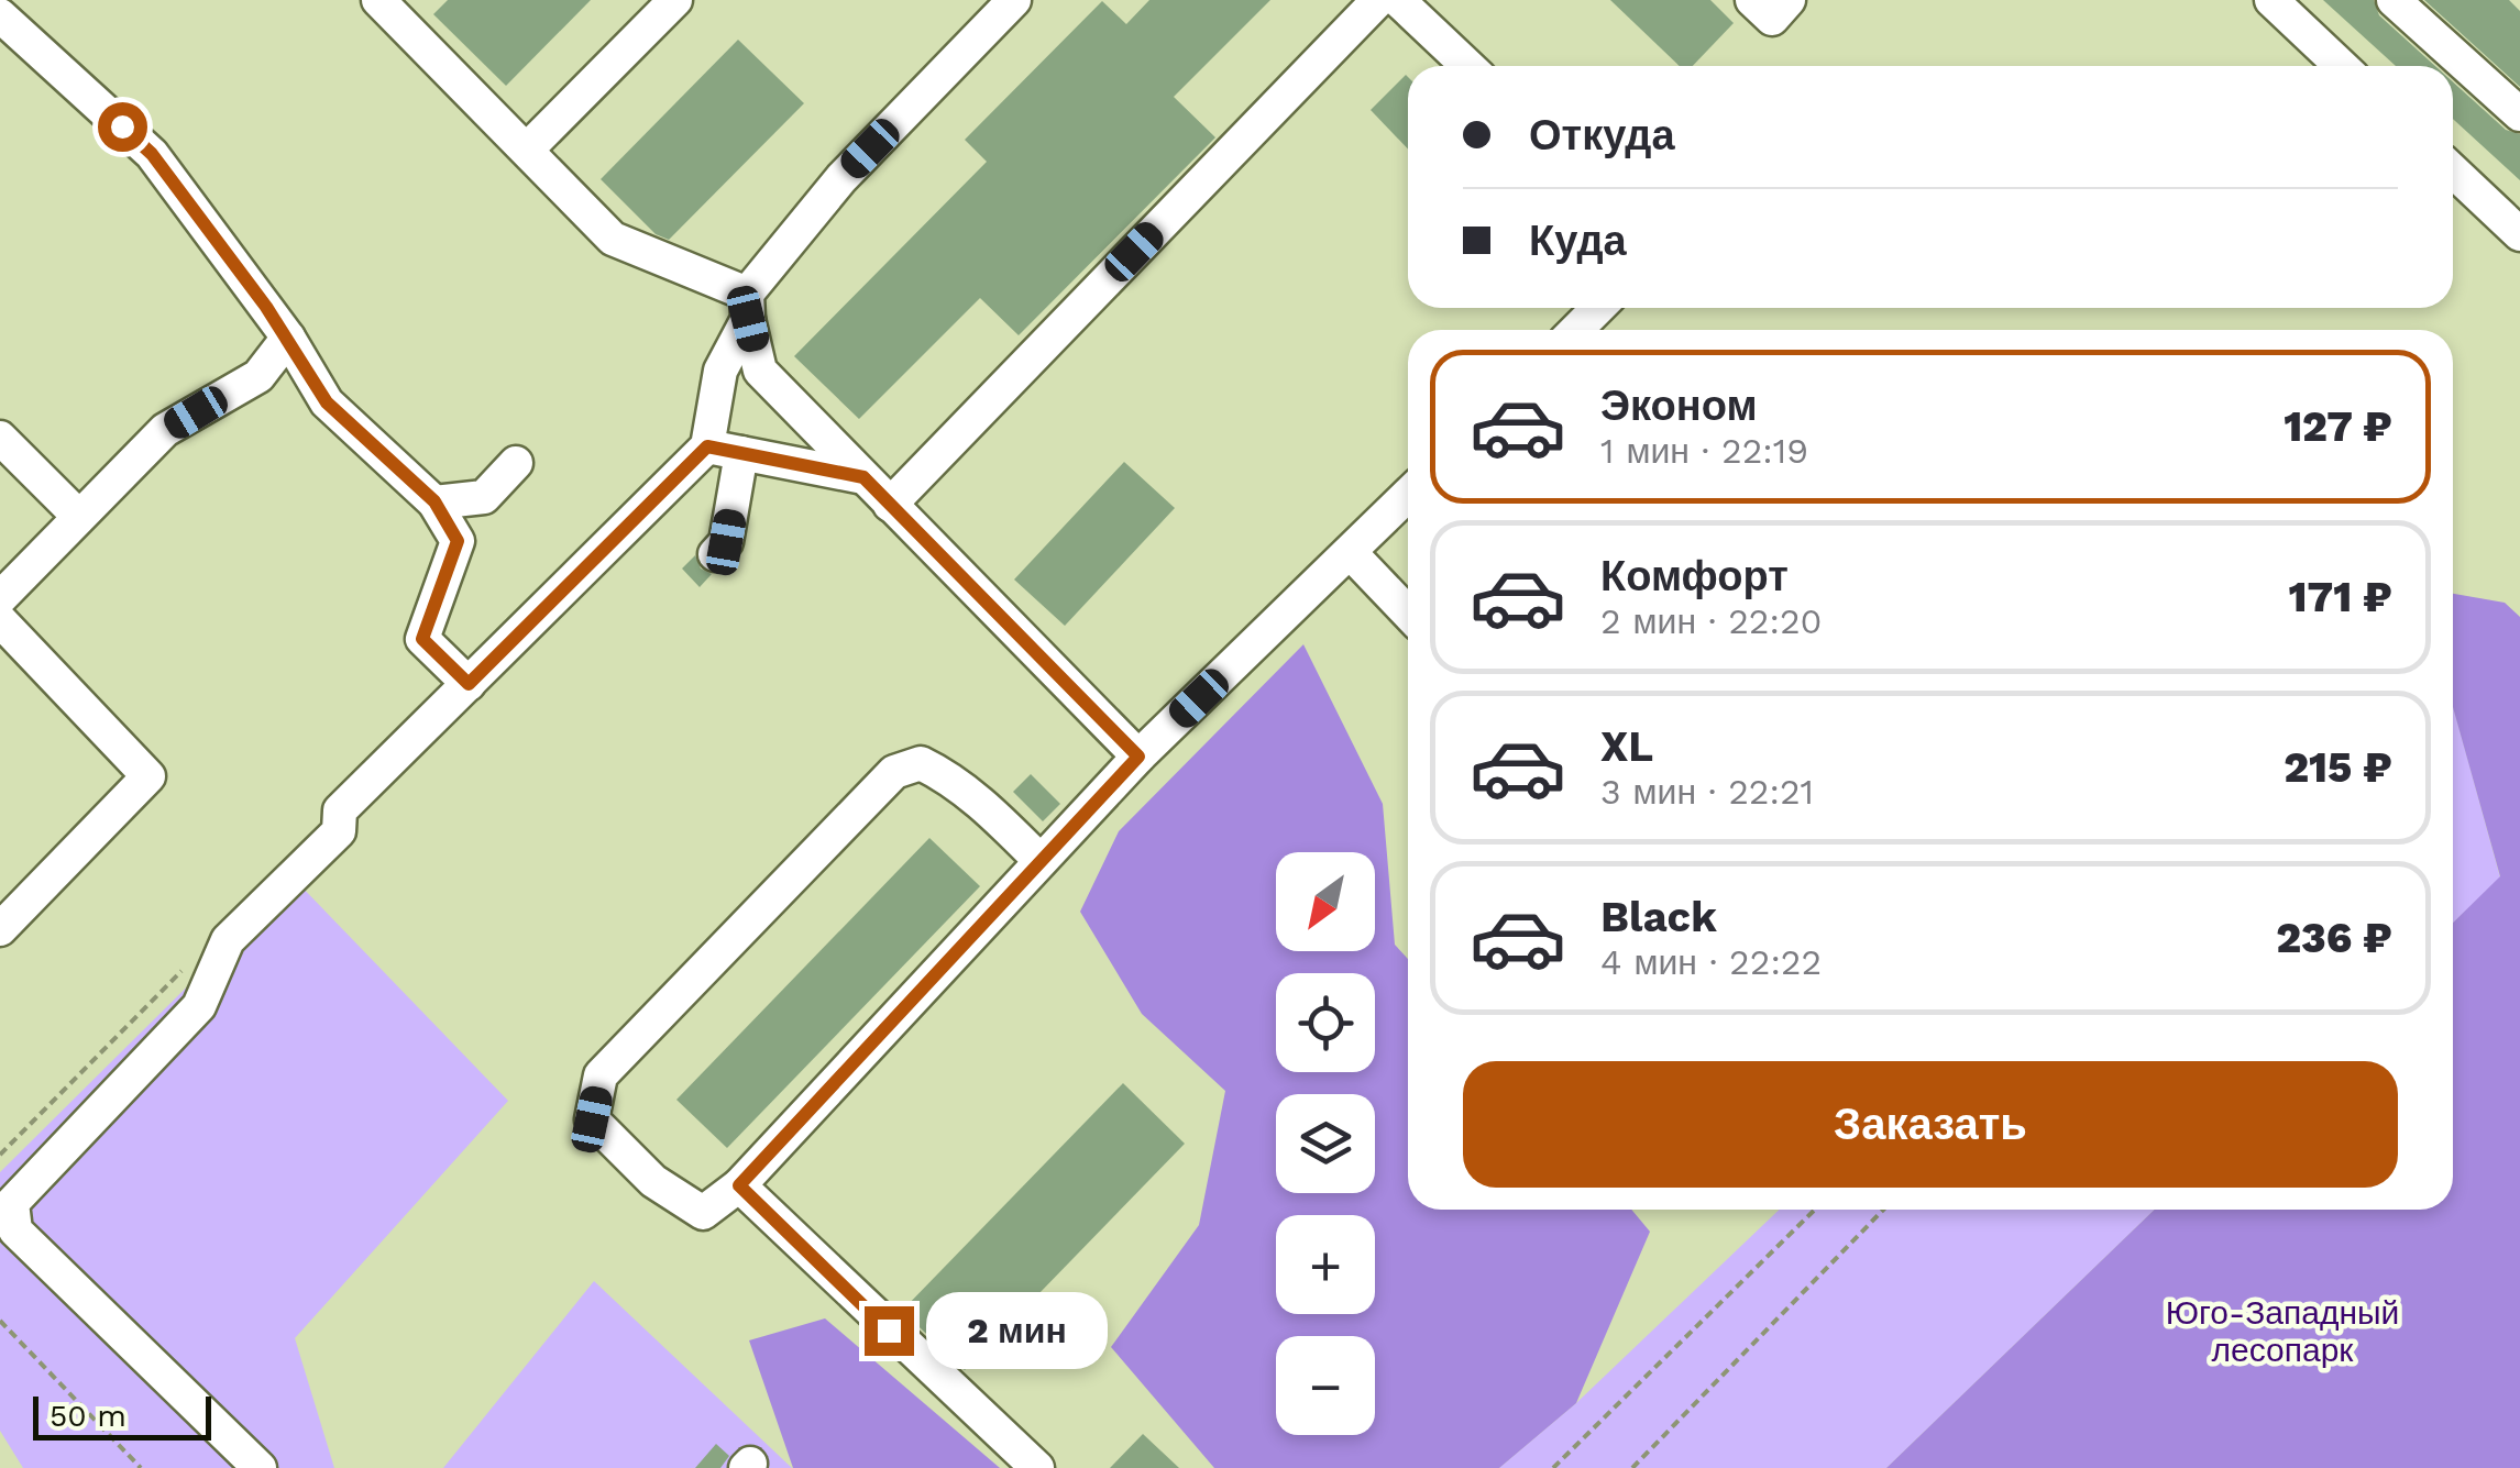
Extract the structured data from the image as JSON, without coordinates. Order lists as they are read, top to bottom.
{
  "parks": ["Юго-Западный лесопарк"],
  "scale_bar": "50 m",
  "north": "bottom left",
  "page": {
    "banner": ["Откуда", "Куда"],
    "list": [
      {
        "name": "Эконом",
        "note": "1 мин · 22:19",
        "value": "127 ₽"
      },
      {
        "name": "Комфорт",
        "note": "2 мин · 22:20",
        "value": "171 ₽"
      },
      {
        "name": "XL",
        "note": "3 мин · 22:21",
        "value": "215 ₽"
      },
      {
        "name": "Black",
        "note": "4 мин · 22:22",
        "value": "236 ₽"
      }
    ],
    "map_buttons": ["+", "−"],
    "buttons": "Заказать",
    "bubble": "2 мин",
    "scale": "50 m"
  }
}
